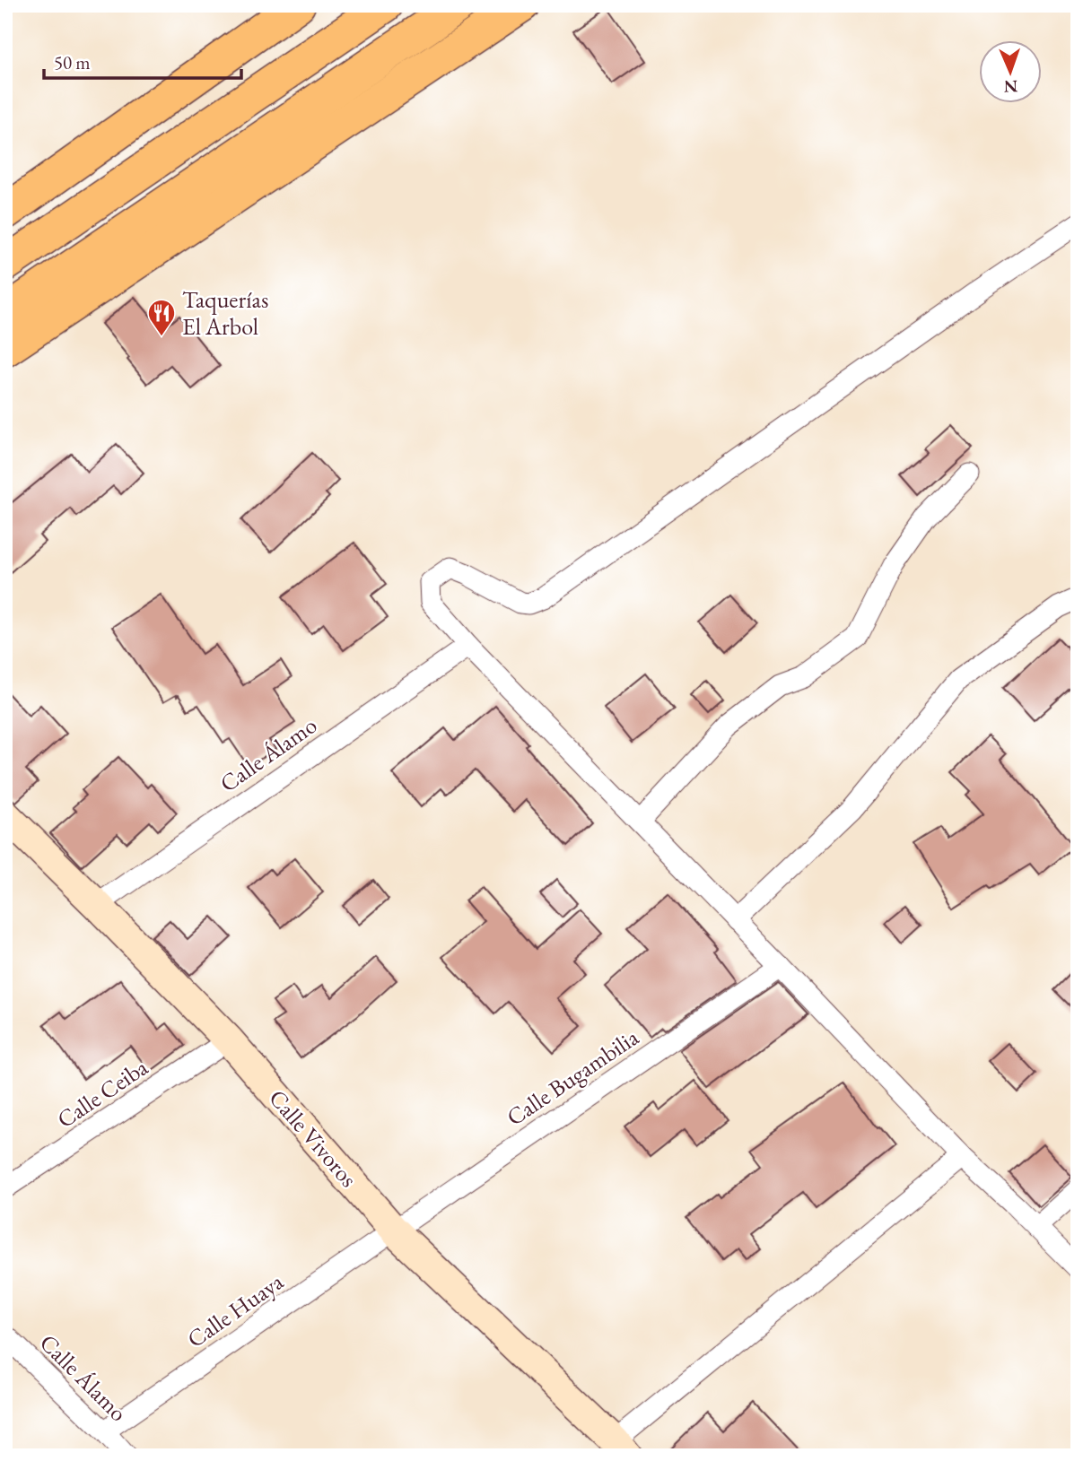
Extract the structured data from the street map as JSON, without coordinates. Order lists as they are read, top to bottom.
{
  "streets": {
    "street": [
      "Calle Álamo",
      "Calle Bugambilia",
      "Calle Ceiba",
      "Calle Vivoros",
      "Calle Huaya"
    ]
  },
  "crossings": [
    ["Calle Álamo", "Calle Vivoros"],
    ["Calle Álamo", "Calle Huaya"],
    ["Calle Bugambilia", "Calle Vivoros"],
    ["Calle Bugambilia", "Calle Huaya"],
    ["Calle Ceiba", "Calle Vivoros"],
    ["Calle Vivoros", "Calle Huaya"]
  ],
  "places": {
    "restaurant": ["Taquerías El Arbol"]
  },
  "scale_bar": "50 m",
  "north": "bottom"
}
